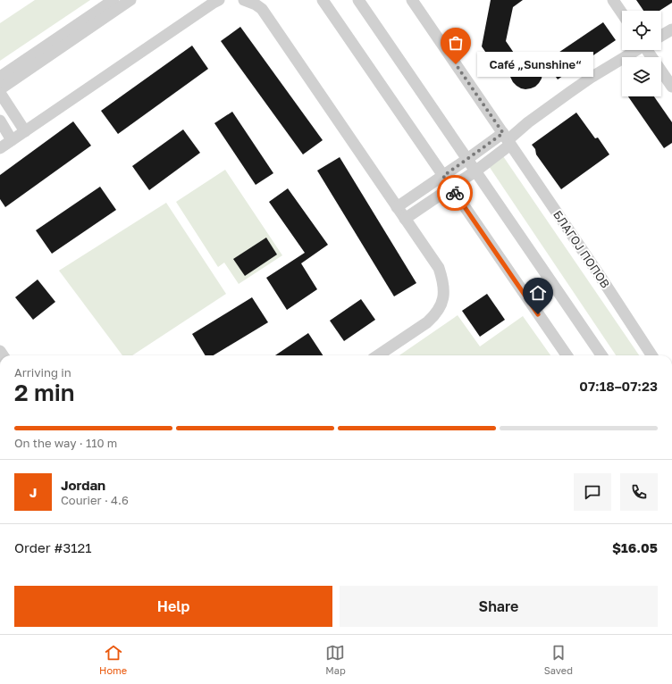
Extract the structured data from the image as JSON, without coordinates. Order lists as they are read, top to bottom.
{
  "streets": {
    "street": ["БЛАГОЈ ПОПОВ"]
  },
  "places": ["Café „Sunshine“"],
  "page": {
    "bubble": "Café „Sunshine“",
    "heading": ["2 min", "Arriving in", "07:18–07:23"],
    "panel": [
      "Jordan",
      "Courier · 4.6",
      "Order #3121",
      "$16.05"
    ],
    "bar": "On the way · 110 m",
    "round": "J",
    "buttons": ["Help", "Share"],
    "tabs": ["Home", "Map", "Saved"]
  }
}
